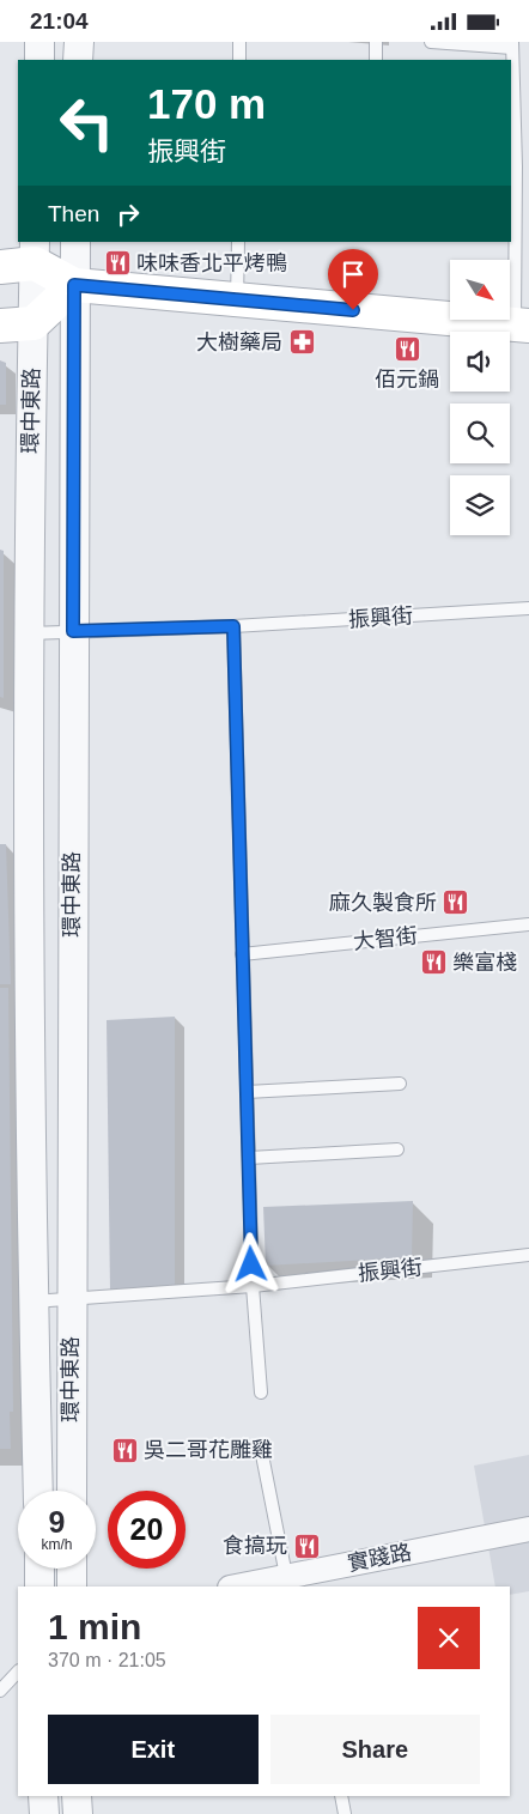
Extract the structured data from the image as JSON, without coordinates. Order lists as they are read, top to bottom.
{
  "streets": {
    "street": ["環中東路", "實踐路"],
    "lane": ["振興街", "大智街"]
  },
  "crossings": [
    ["環中東路", "振興街"]
  ],
  "places": {
    "restaurant": [
      "味味香北平烤鴨",
      "佰元鍋",
      "麻久製食所",
      "樂富棧",
      "吳二哥花雕雞",
      "食搞玩"
    ],
    "pharmacy": ["大樹藥局"]
  },
  "north": "bottom right",
  "page": {
    "status": "21:04",
    "turn": ["170 m", "振興街"],
    "then": "Then",
    "speed": "9 km/h",
    "limit": "20",
    "heading": ["1 min", "370 m · 21:05"],
    "buttons": ["Exit", "Share"]
  }
}
